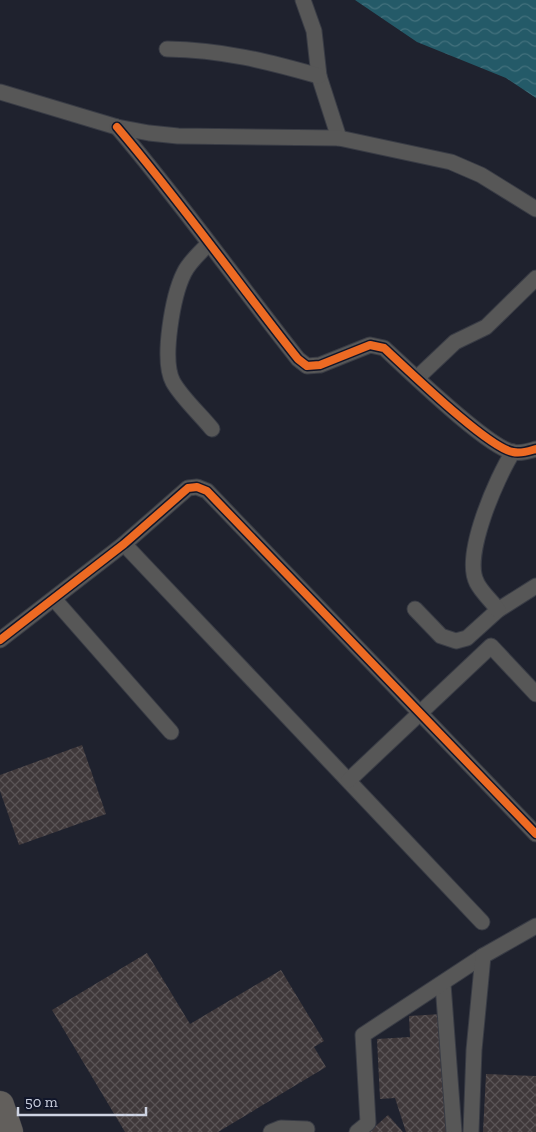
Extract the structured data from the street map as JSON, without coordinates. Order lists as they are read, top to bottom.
{
  "scale_bar": "50 m"
}
